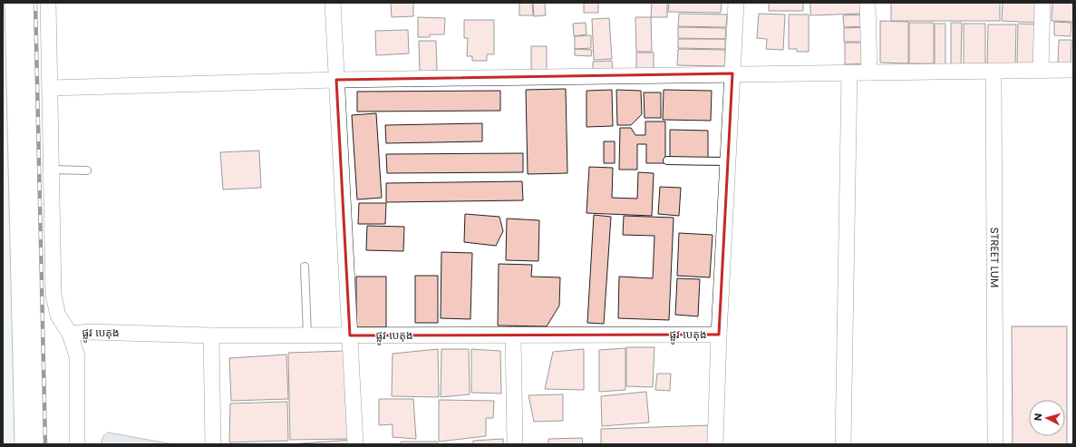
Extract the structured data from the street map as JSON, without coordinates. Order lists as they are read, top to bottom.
{
  "streets": {
    "street": ["STREET LUM", "ផ្លូវ បេតុង"]
  },
  "north": "left"
}
